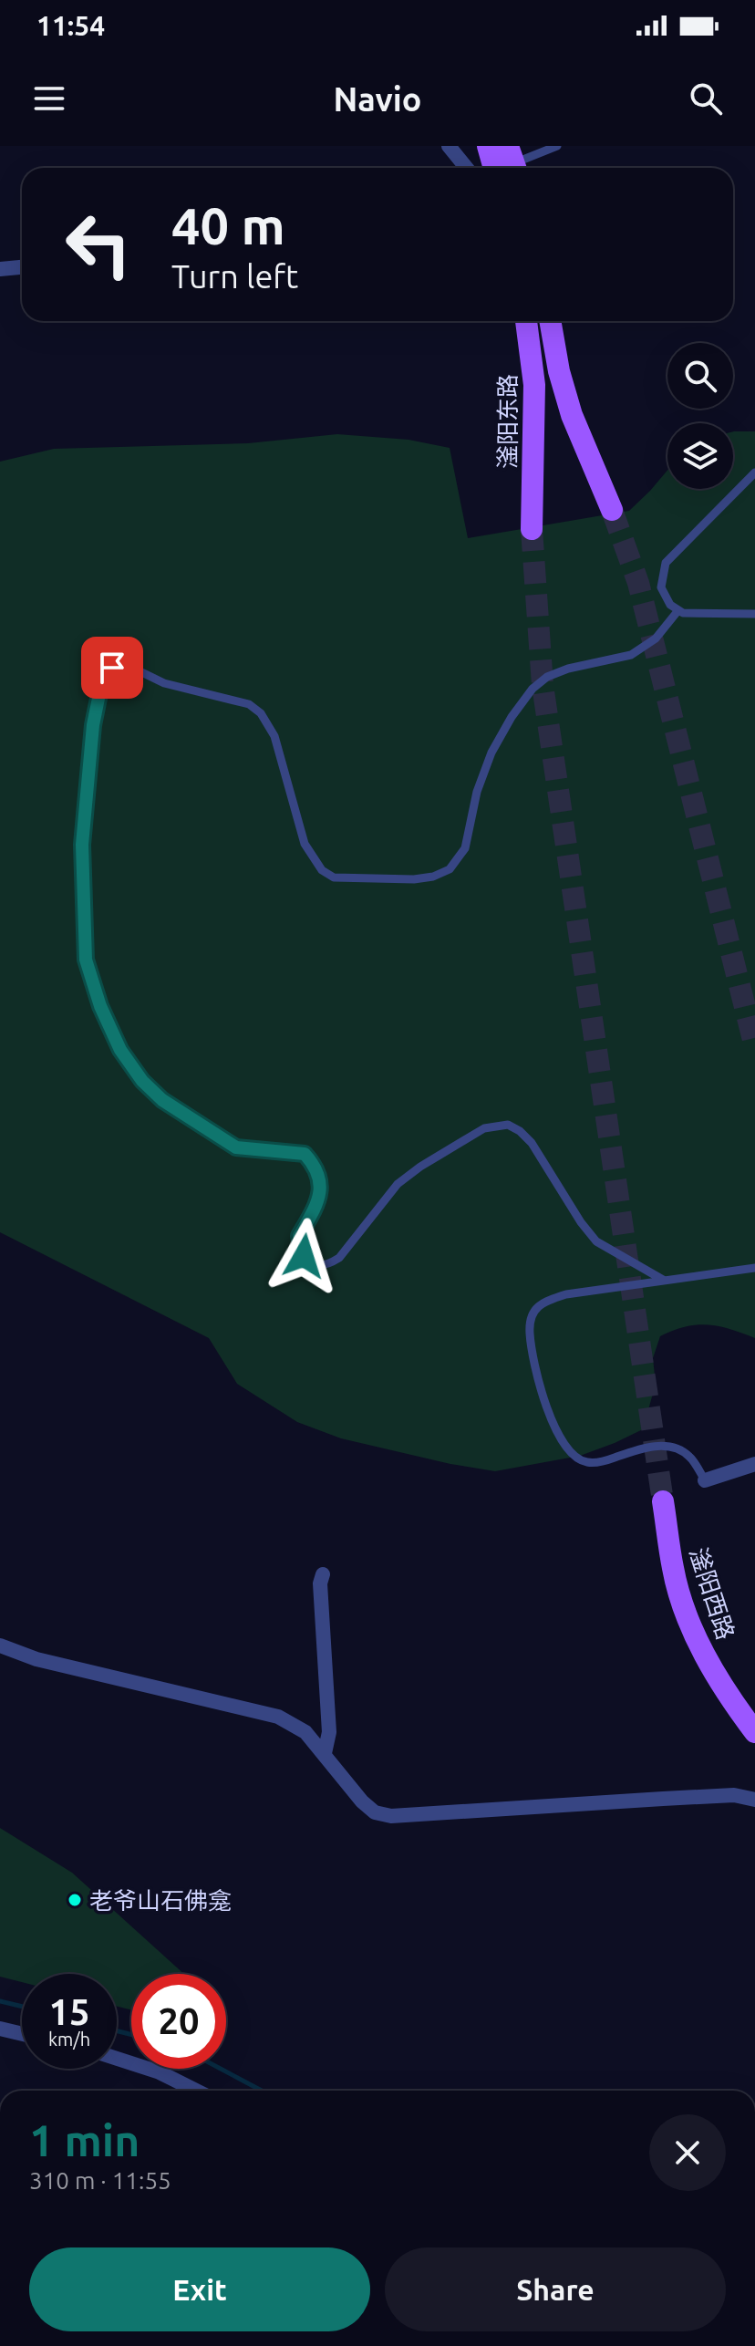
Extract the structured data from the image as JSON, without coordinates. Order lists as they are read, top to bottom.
{
  "streets": {
    "main road": ["滏阳东路", "滏阳西路"]
  },
  "places": ["老爷山石佛龛"],
  "page": {
    "status": "11:54",
    "header": "Navio",
    "turn": ["40 m", "Turn left"],
    "speed": "15 km/h",
    "limit": "20",
    "heading": ["1 min", "310 m · 11:55"],
    "buttons": ["Exit", "Share"]
  }
}
